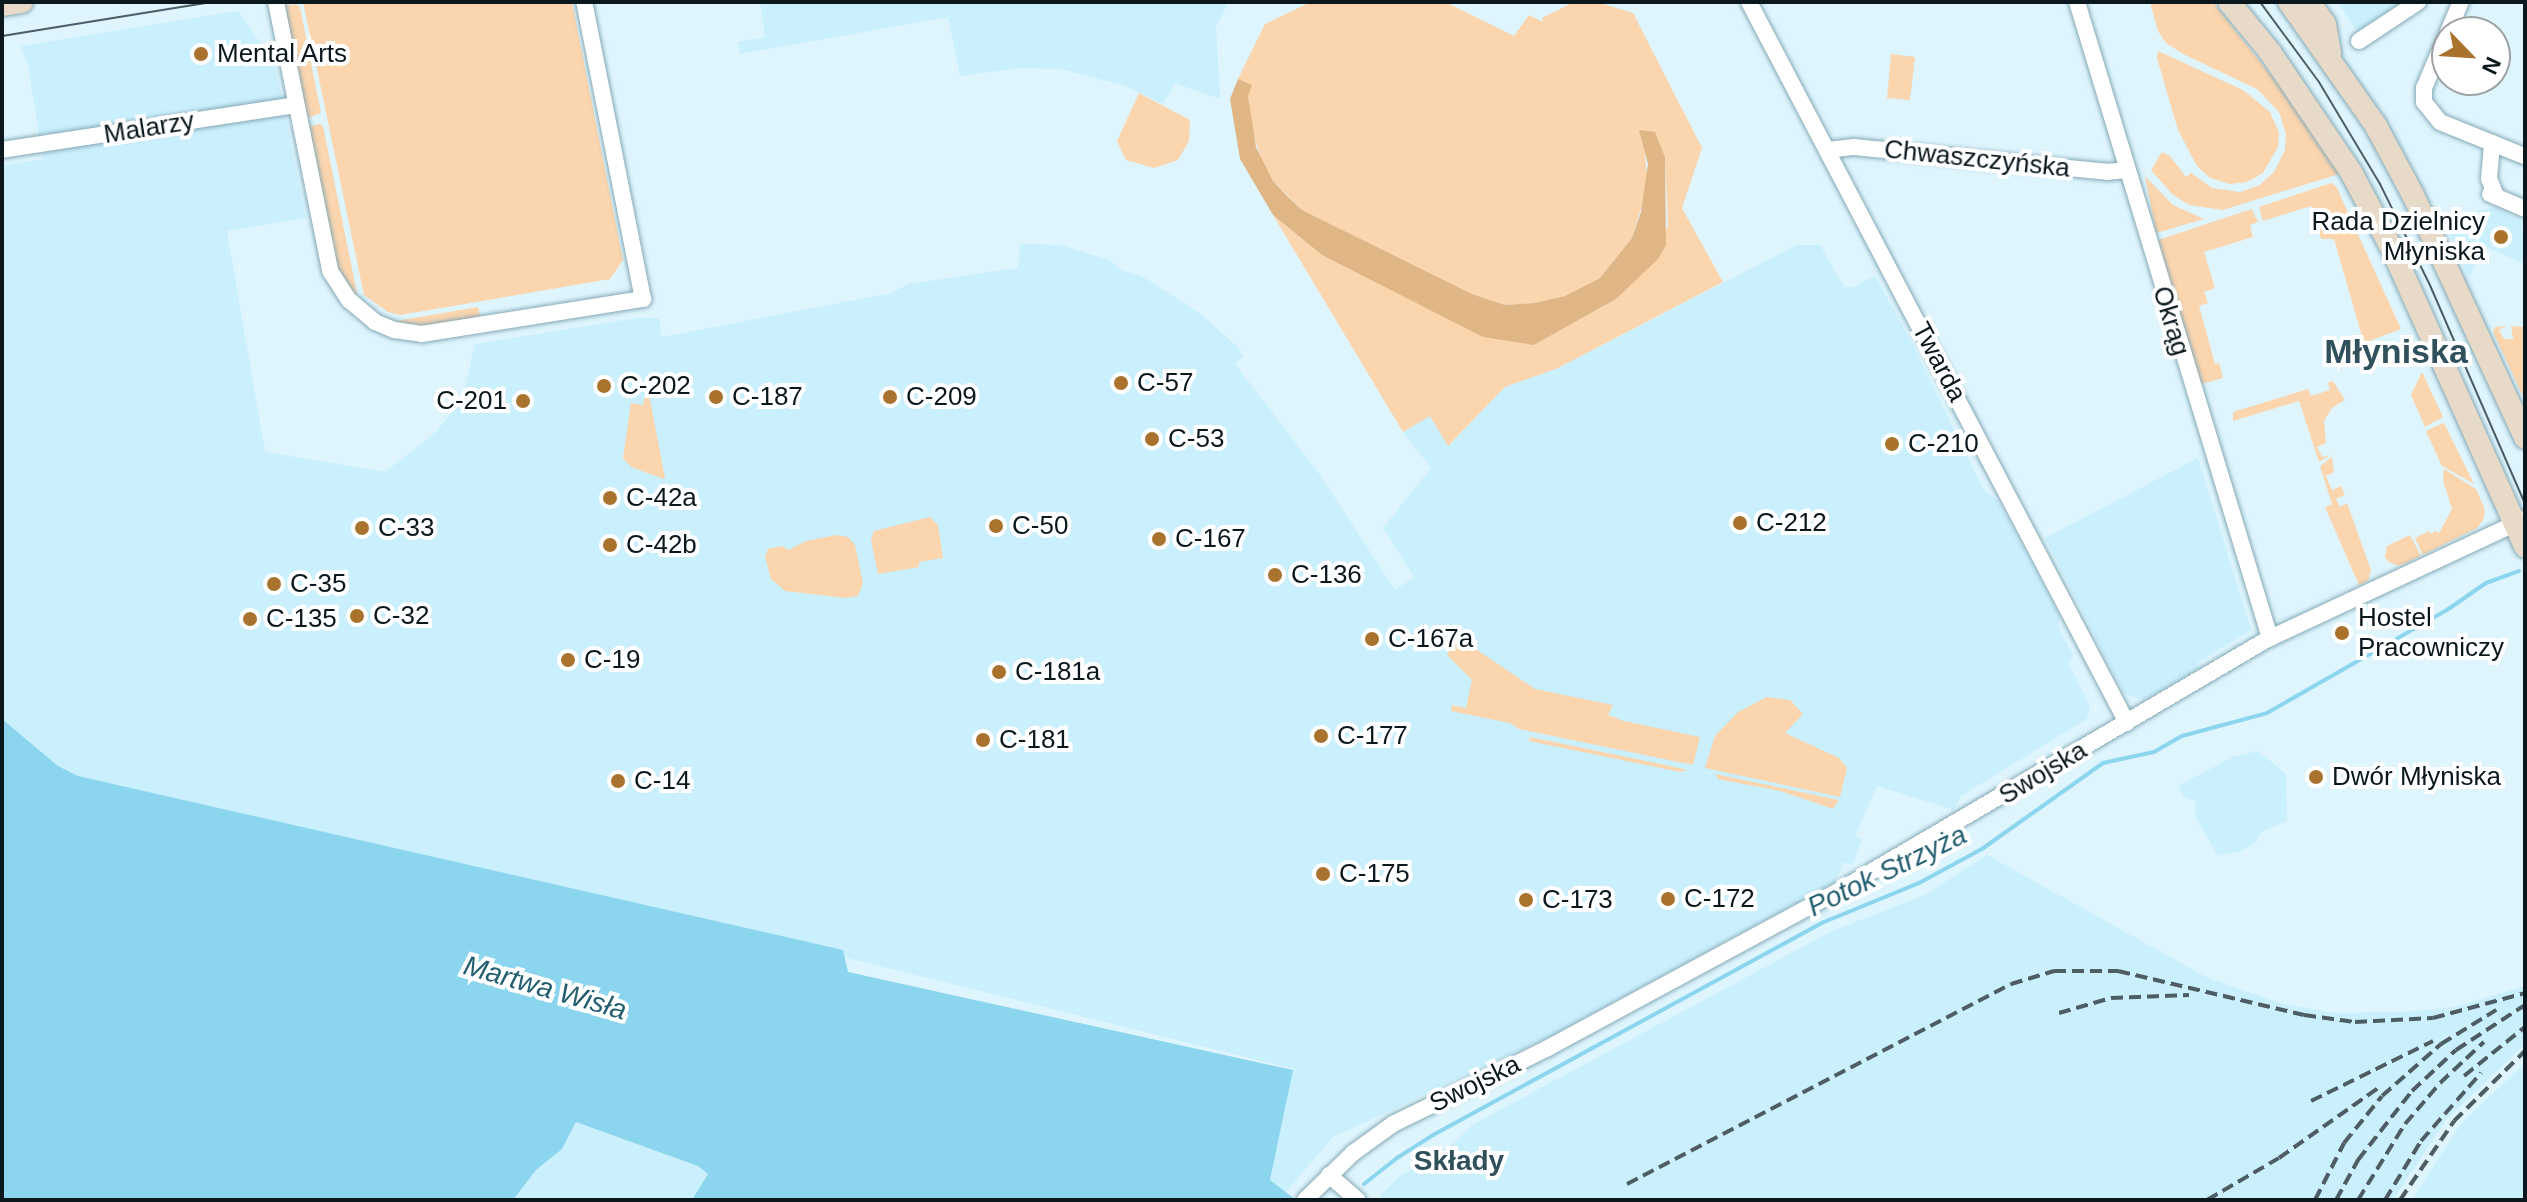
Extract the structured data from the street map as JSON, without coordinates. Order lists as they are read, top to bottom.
{
  "streets": {
    "street": [
      "Malarzy",
      "Chwaszczyńska",
      "Okrąg",
      "Twarda",
      "Swojska"
    ]
  },
  "crossings": [
    ["Chwaszczyńska", "Okrąg"],
    ["Chwaszczyńska", "Twarda"],
    ["Okrąg", "Swojska"],
    ["Twarda", "Swojska"]
  ],
  "districts": ["Młyniska", "Składy"],
  "water": ["Potok Strzyża", "Martwa Wisła"],
  "places": [
    "Mental Arts",
    "Rada Dzielnicy Młyniska",
    "C-57",
    "C-202",
    "C-187",
    "C-209",
    "C-201",
    "C-53",
    "C-210",
    "C-42a",
    "C-212",
    "C-50",
    "C-33",
    "C-167",
    "C-42b",
    "C-136",
    "C-35",
    "C-32",
    "C-135",
    "Hostel Pracowniczy",
    "C-167a",
    "C-19",
    "C-181a",
    "C-177",
    "C-181",
    "Dwór Młyniska",
    "C-14",
    "C-175",
    "C-172",
    "C-173"
  ],
  "north": "bottom right"
}
